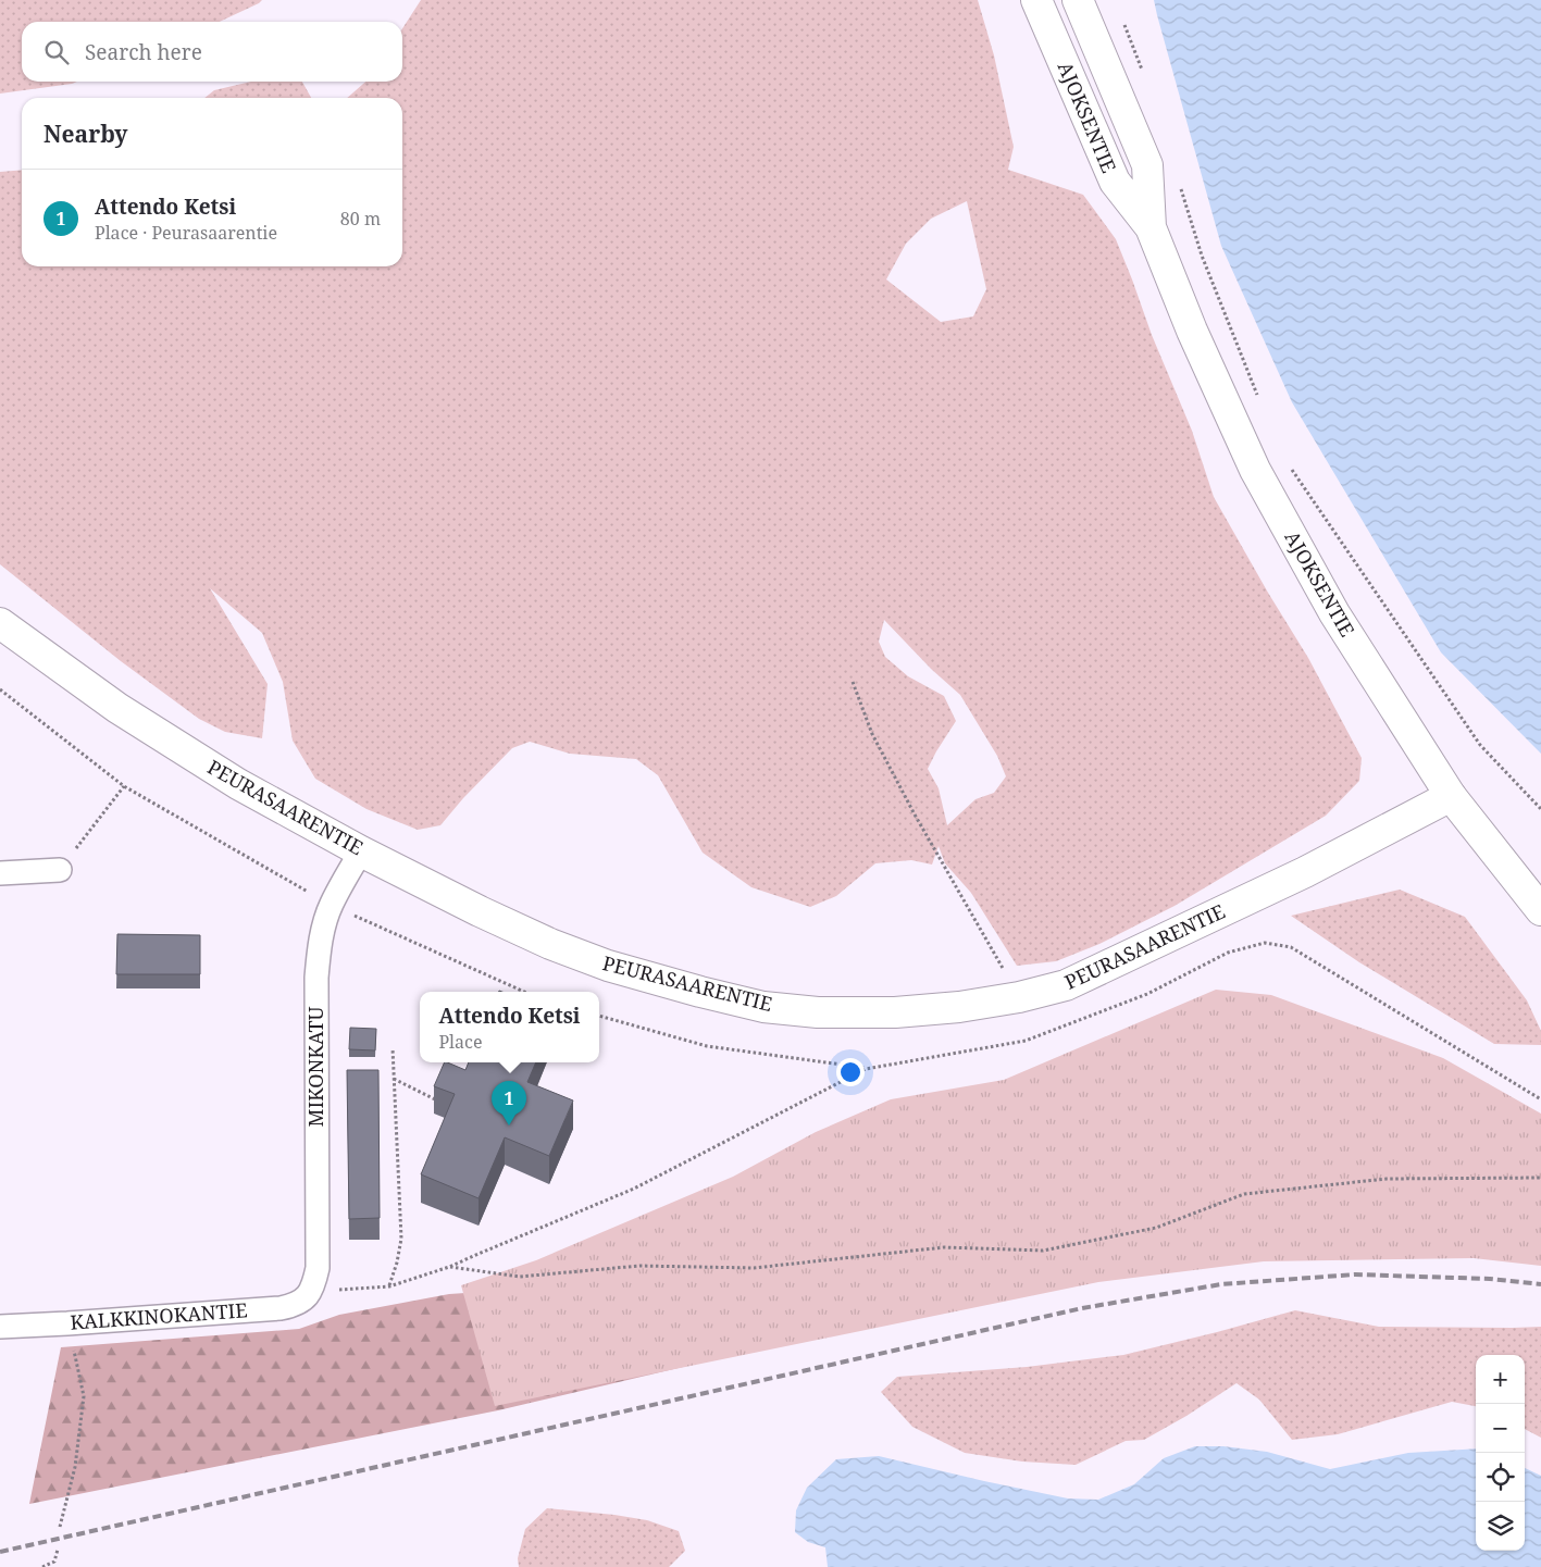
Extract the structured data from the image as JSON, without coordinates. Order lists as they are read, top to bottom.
{
  "streets": {
    "street": [
      "AJOKSENTIE",
      "PEURASAARENTIE",
      "MIKONKATU",
      "KALKKINOKANTIE"
    ]
  },
  "crossings": [
    ["AJOKSENTIE", "PEURASAARENTIE"],
    ["PEURASAARENTIE", "MIKONKATU"],
    ["MIKONKATU", "KALKKINOKANTIE"]
  ],
  "page": {
    "search": "Search here",
    "heading": "Nearby",
    "list": [
      {
        "mark": "1",
        "name": "Attendo Ketsi",
        "note": "Place · Peurasaarentie",
        "value": "80 m"
      }
    ],
    "popup": ["Attendo Ketsi", "Place"],
    "pins": "1",
    "map_buttons": ["+", "−"]
  }
}
